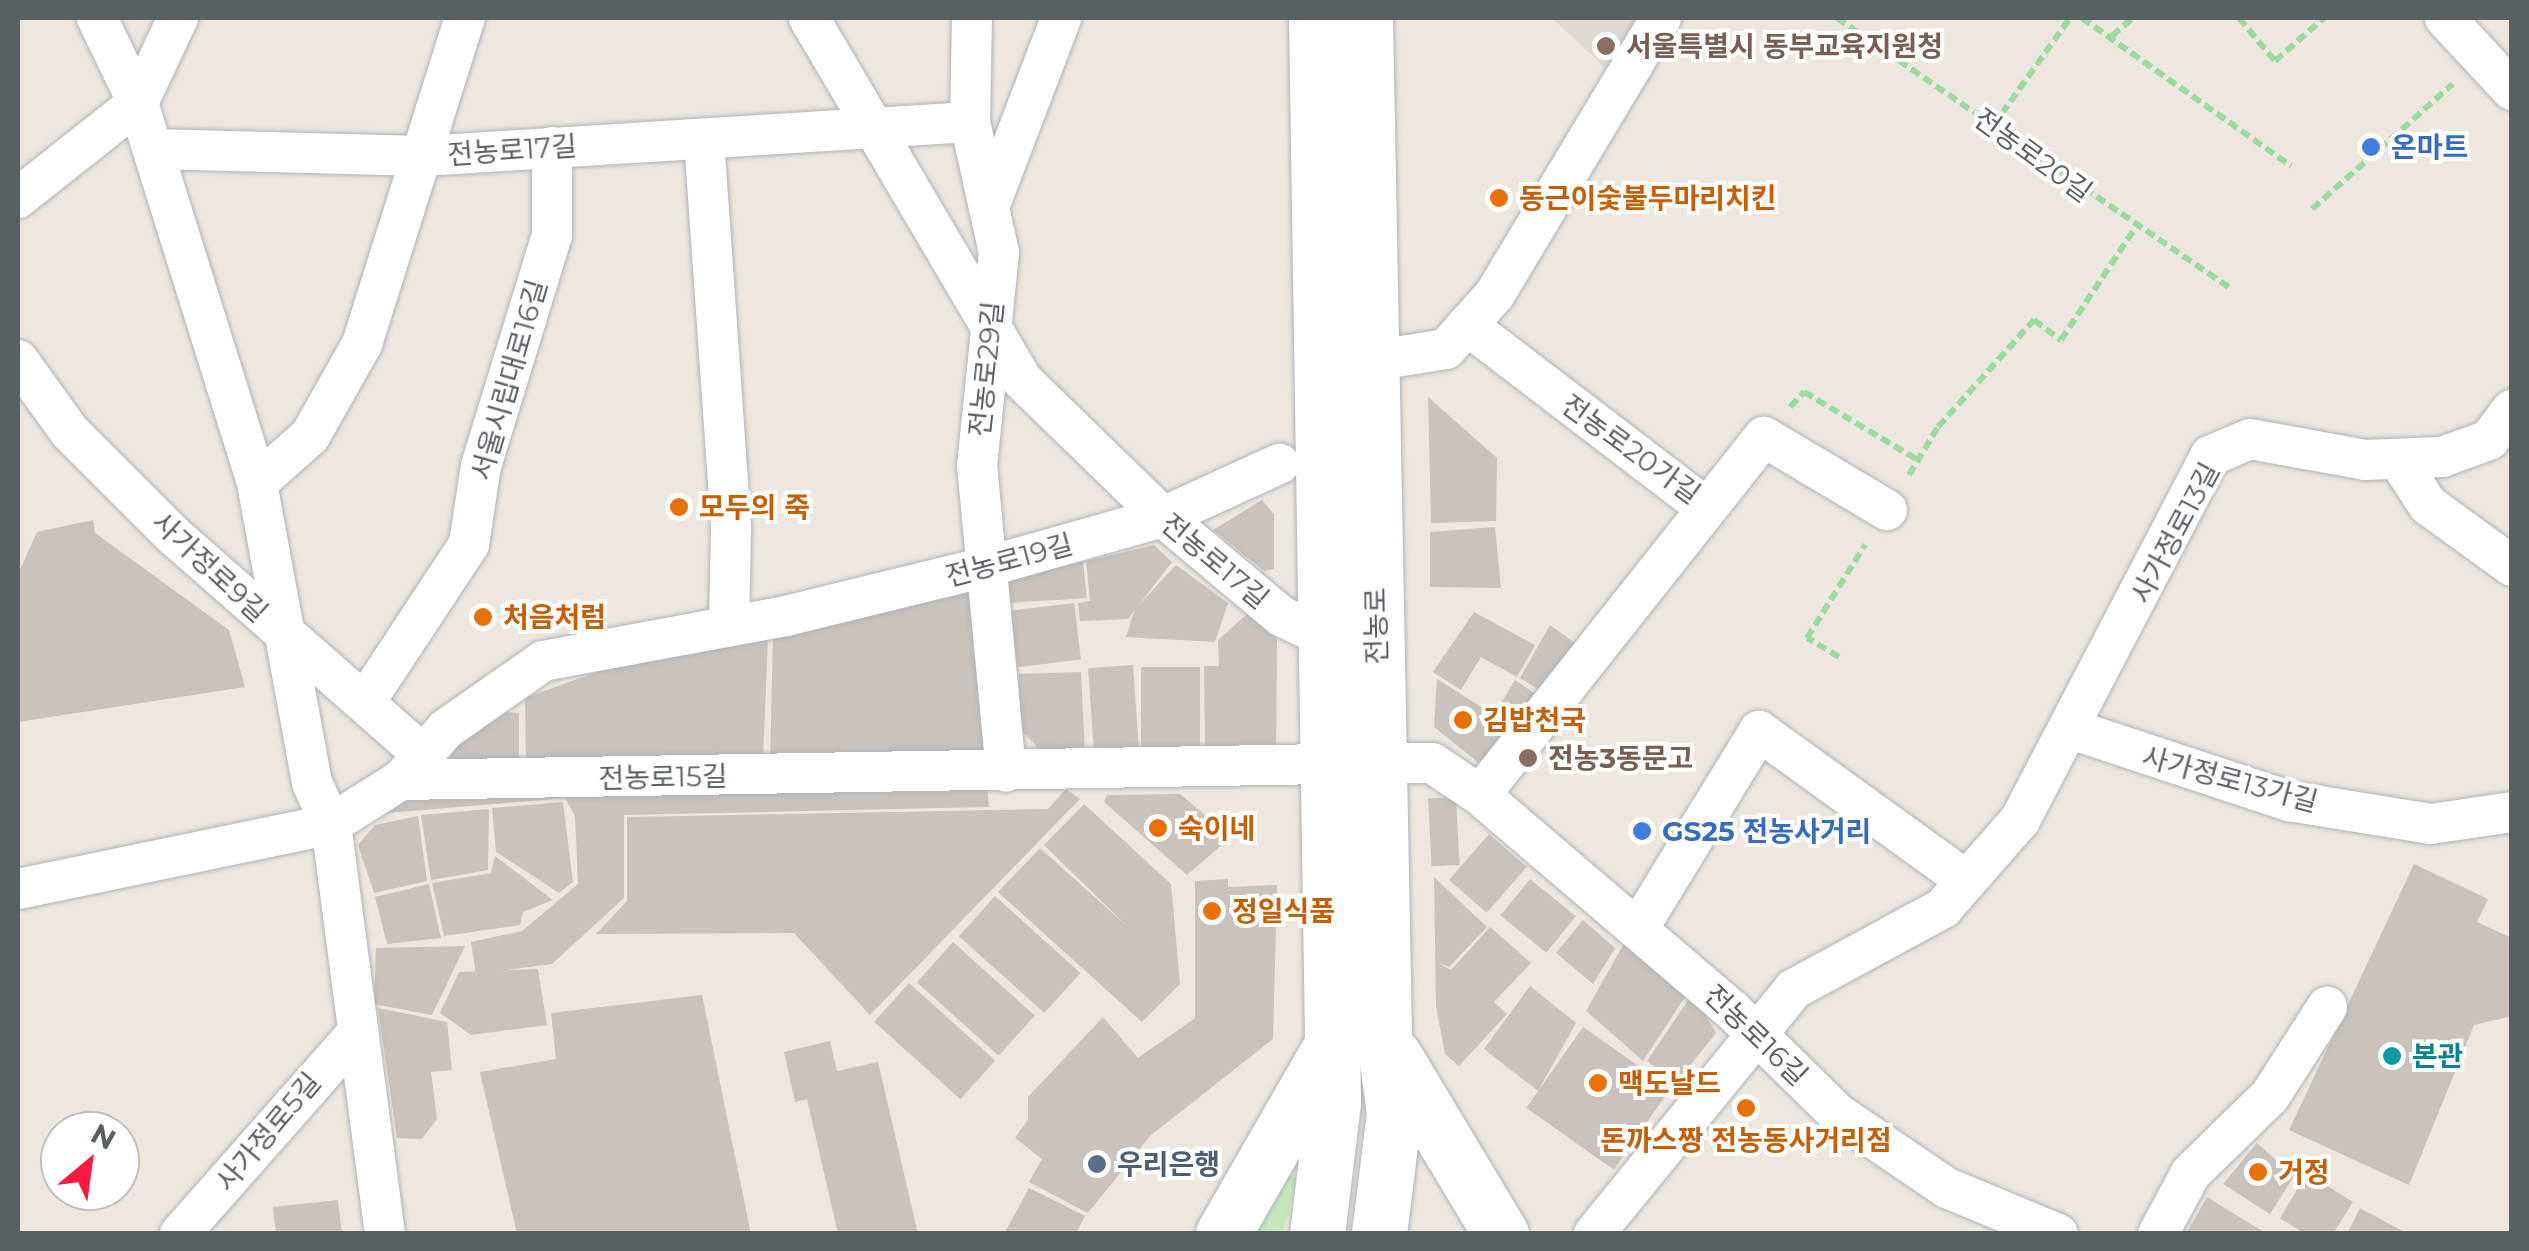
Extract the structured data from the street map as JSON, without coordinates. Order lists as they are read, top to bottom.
{
  "streets": {
    "main road": ["전농로"],
    "street": [
      "전농로17길",
      "전농로29길",
      "서울시립대로16길",
      "전농로20가길",
      "사가정로13길",
      "전농로19길",
      "사가정로9길",
      "전농로15길",
      "사가정로13가길",
      "전농로16길",
      "사가정로5길"
    ],
    "path": ["전농로20길"]
  },
  "crossings": [
    ["전농로17길", "전농로29길"],
    ["전농로17길", "서울시립대로16길"],
    ["전농로17길", "전농로19길"],
    ["전농로17길", "전농로"],
    ["전농로29길", "전농로19길"],
    ["전농로29길", "전농로15길"],
    ["서울시립대로16길", "사가정로9길"],
    ["사가정로13길", "사가정로13가길"],
    ["사가정로13길", "전농로16길"],
    ["전농로19길", "사가정로9길"],
    ["전농로19길", "전농로15길"],
    ["사가정로9길", "전농로15길"],
    ["전농로", "전농로15길"],
    ["전농로", "전농로16길"],
    ["전농로15길", "전농로16길"]
  ],
  "places": [
    "서울특별시 동부교육지원청",
    "온마트",
    "동근이숯불두마리치킨",
    "모두의 죽",
    "처음처럼",
    "김밥천국",
    "전농3동문고",
    "숙이네",
    "GS25 전농사거리",
    "정일식품",
    "본관",
    "맥도날드",
    "돈까스짱 전농동사거리점",
    "우리은행",
    "거정"
  ],
  "north": "top right"
}
